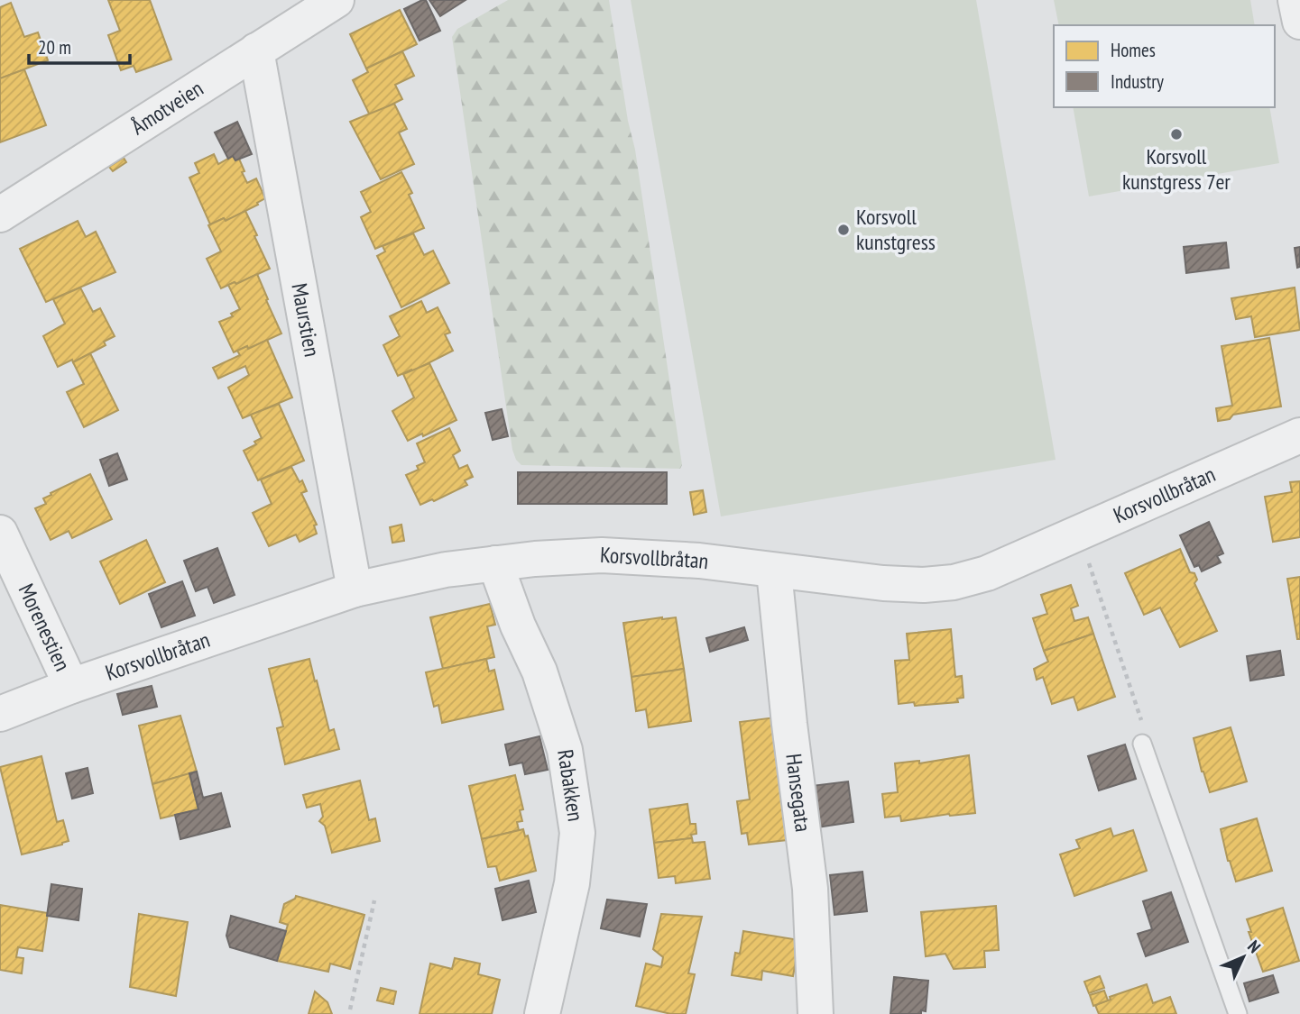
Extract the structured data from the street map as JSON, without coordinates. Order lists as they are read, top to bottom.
{
  "streets": {
    "street": [
      "Åmotveien",
      "Maurstien",
      "Korsvollbråtan",
      "Morenestien",
      "Rabakken",
      "Hansegata"
    ]
  },
  "crossings": [
    ["Åmotveien", "Maurstien"],
    ["Maurstien", "Korsvollbråtan"],
    ["Korsvollbråtan", "Morenestien"],
    ["Korsvollbråtan", "Rabakken"],
    ["Korsvollbråtan", "Hansegata"]
  ],
  "places": ["Korsvoll kunstgress 7er", "Korsvoll kunstgress"],
  "legend": ["Homes", "Industry"],
  "scale_bar": "20 m",
  "north": "top right"
}
